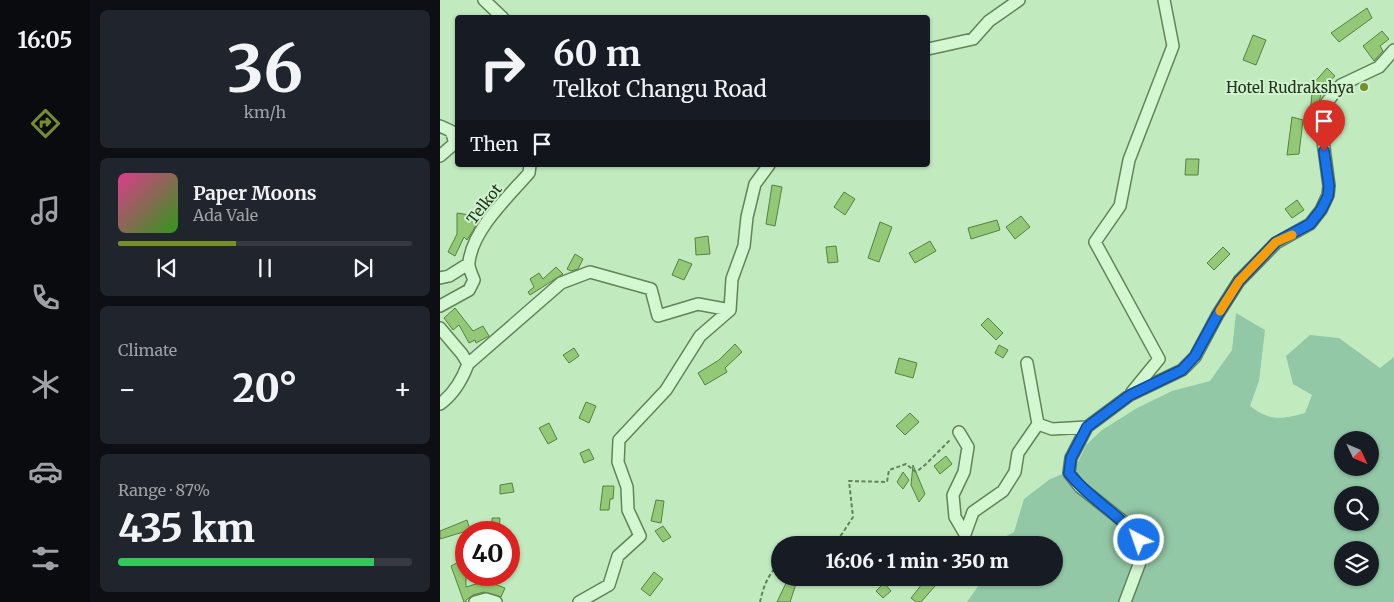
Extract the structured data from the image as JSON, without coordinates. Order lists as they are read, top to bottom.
{
  "streets": {
    "street": ["Telkot"]
  },
  "places": ["Hotel Rudrakshya"],
  "north": "bottom right",
  "page": {
    "tabs": "16:05",
    "tile": [
      ["36", "km/h"],
      "Climate",
      ["Range · 87%", "435 km"]
    ],
    "turn": ["60 m", "Telkot Changu Road"],
    "then": "Then",
    "song": ["Paper Moons", "Ada Vale"],
    "heat": ["−", "20°", "+"],
    "limit": "40",
    "trip": "16:06 · 1 min · 350 m"
  }
}
